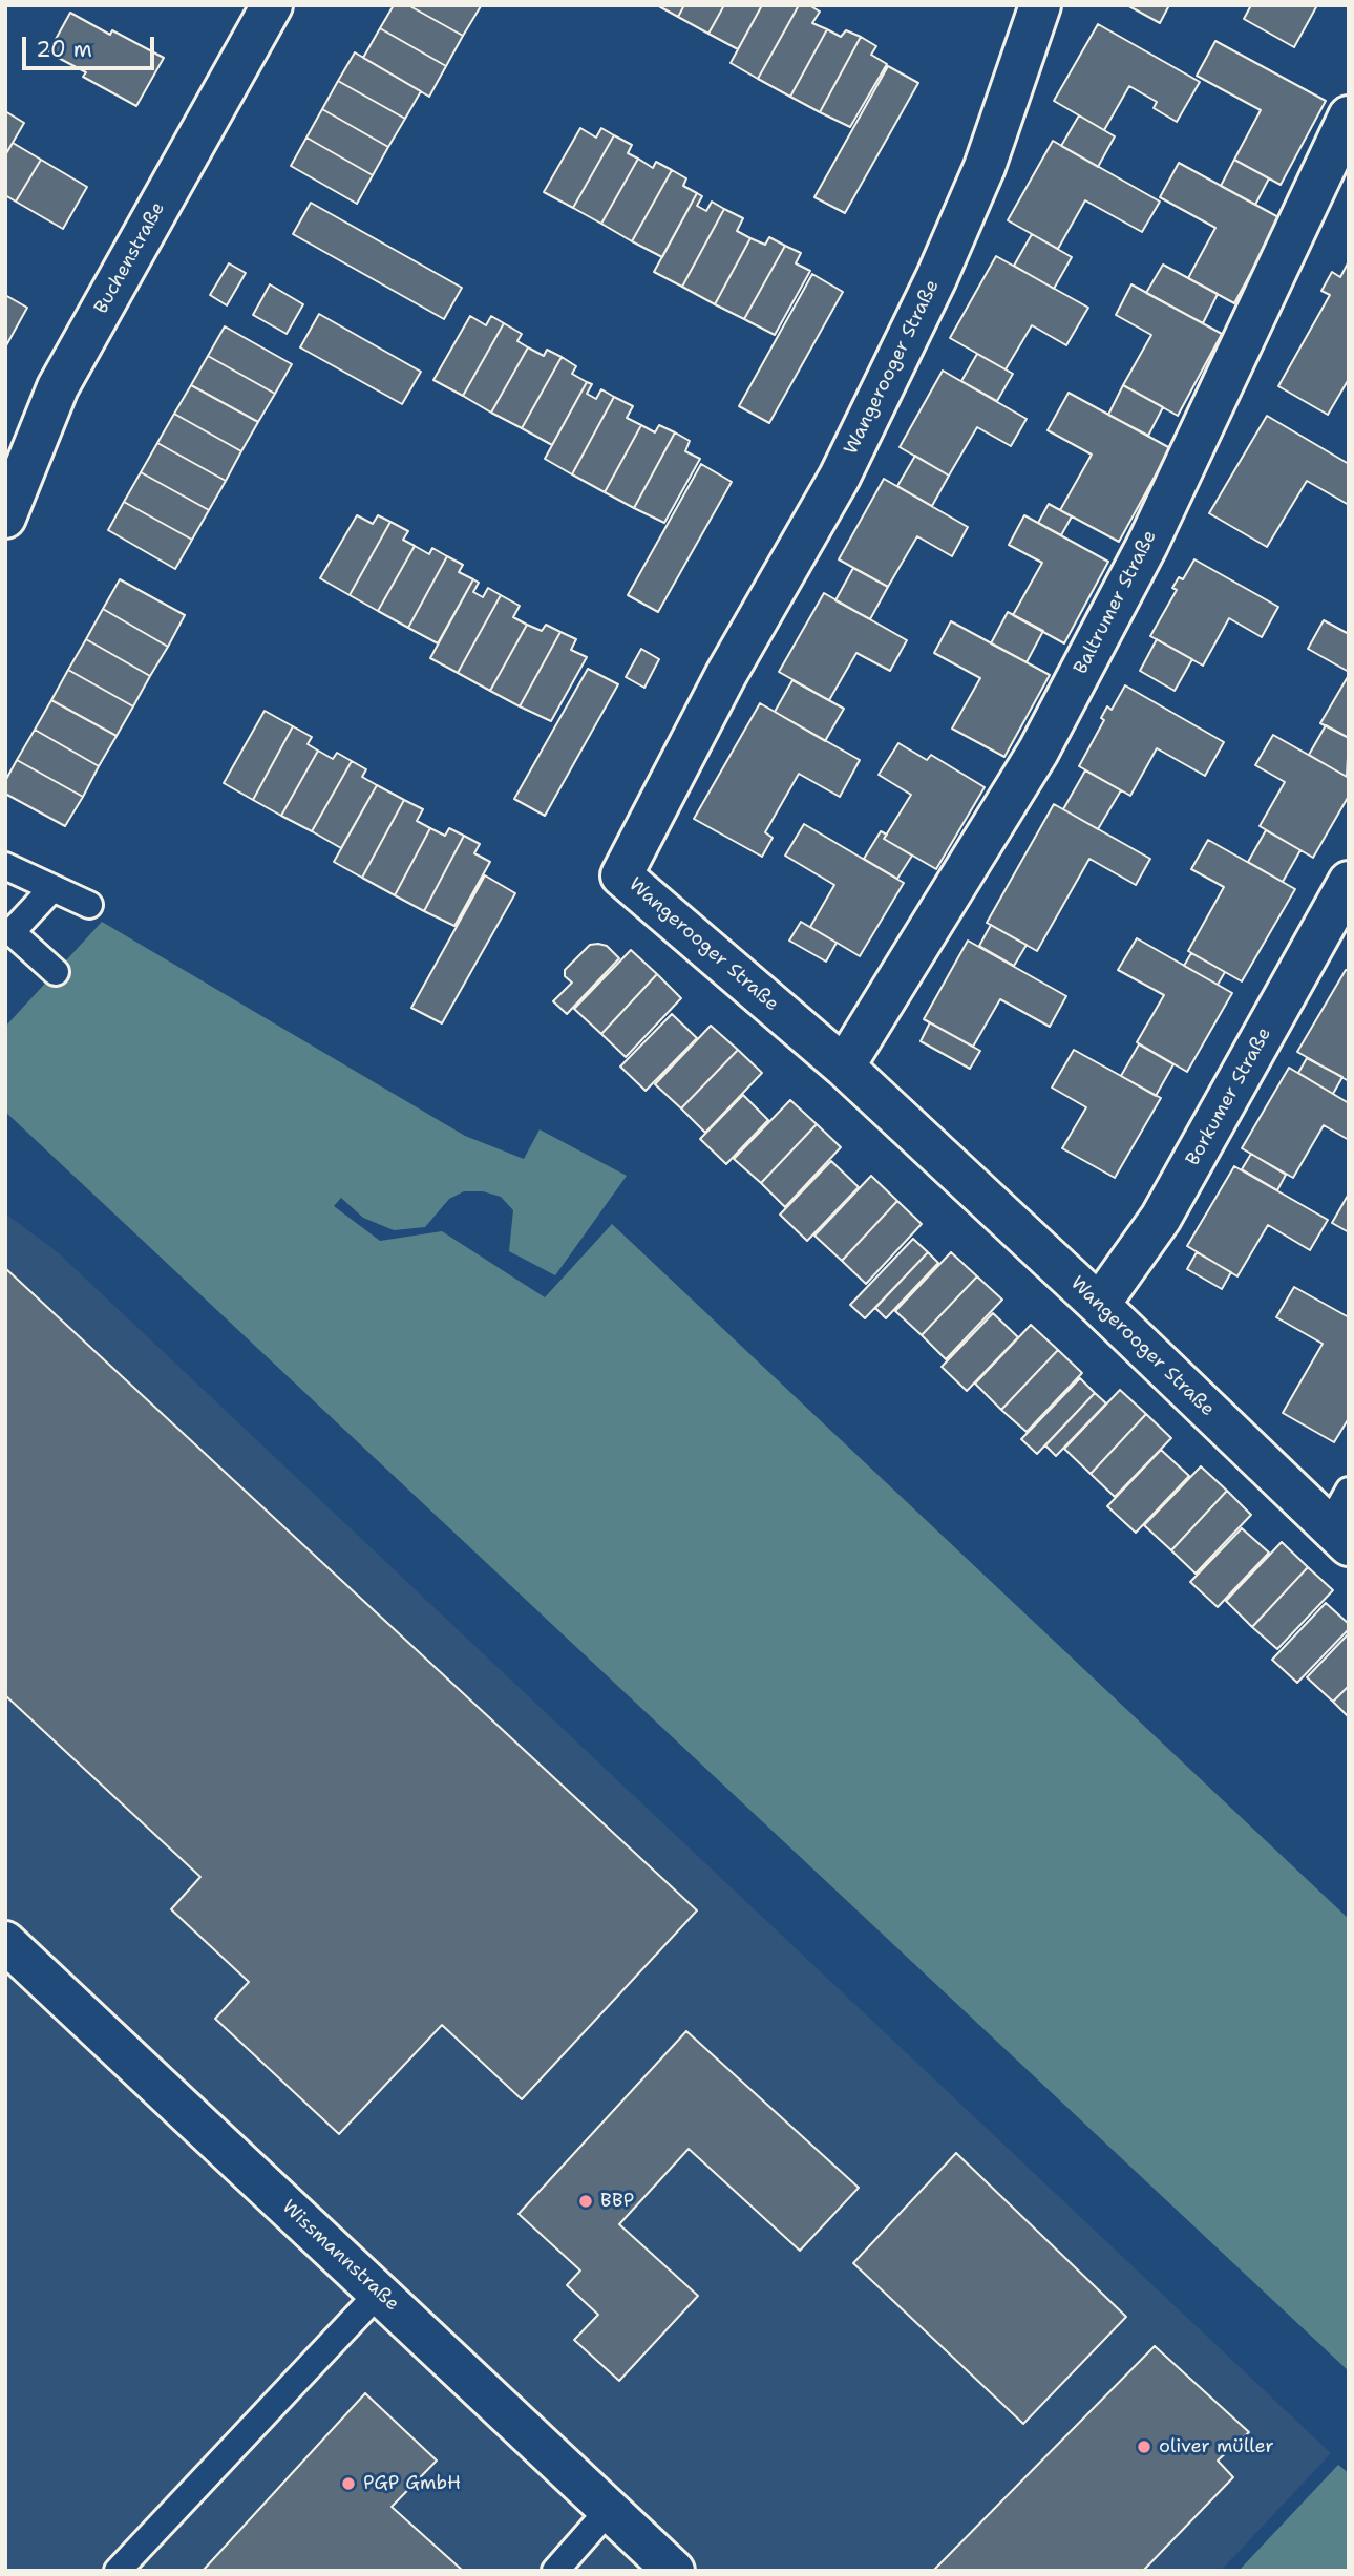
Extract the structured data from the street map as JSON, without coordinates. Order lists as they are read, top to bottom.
{
  "streets": {
    "street": [
      "Buchenstraße",
      "Wangerooger Straße",
      "Baltrumer Straße",
      "Borkumer Straße",
      "Wissmannstraße"
    ]
  },
  "crossings": [
    ["Wangerooger Straße", "Baltrumer Straße"],
    ["Wangerooger Straße", "Borkumer Straße"]
  ],
  "places": ["BBP", "oliver müller", "PGP GmbH"],
  "scale_bar": "20 m"
}
